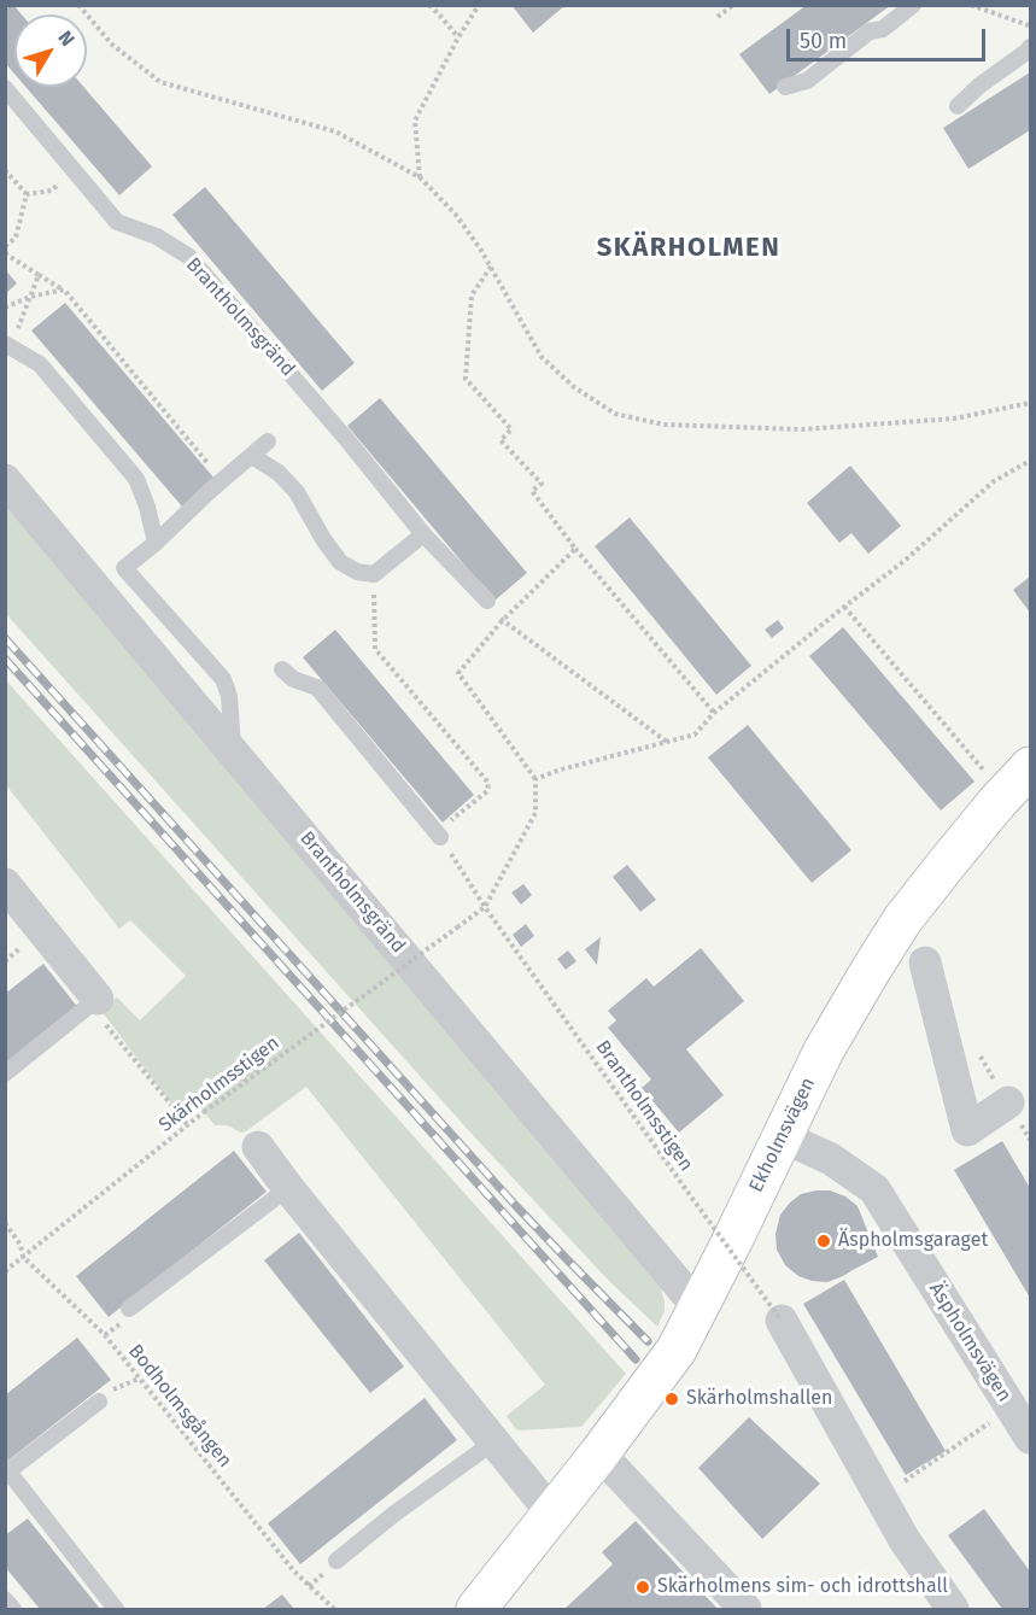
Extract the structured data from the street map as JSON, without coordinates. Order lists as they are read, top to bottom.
{
  "streets": {
    "street": ["Brantholmsgränd", "Ekholmsvägen", "Äspholmsvägen"],
    "path": ["Skärholmsstigen", "Brantholmsstigen", "Bodholmsgången"]
  },
  "crossings": [
    ["Brantholmsgränd", "Ekholmsvägen"],
    ["Skärholmsstigen", "Brantholmsstigen"],
    ["Skärholmsstigen", "Bodholmsgången"],
    ["Ekholmsvägen", "Äspholmsvägen"]
  ],
  "districts": ["SKÄRHOLMEN"],
  "places": ["Äspholmsgaraget", "Skärholmshallen", "Skärholmens sim- och idrottshall"],
  "scale_bar": "50 m",
  "north": "top right"
}
